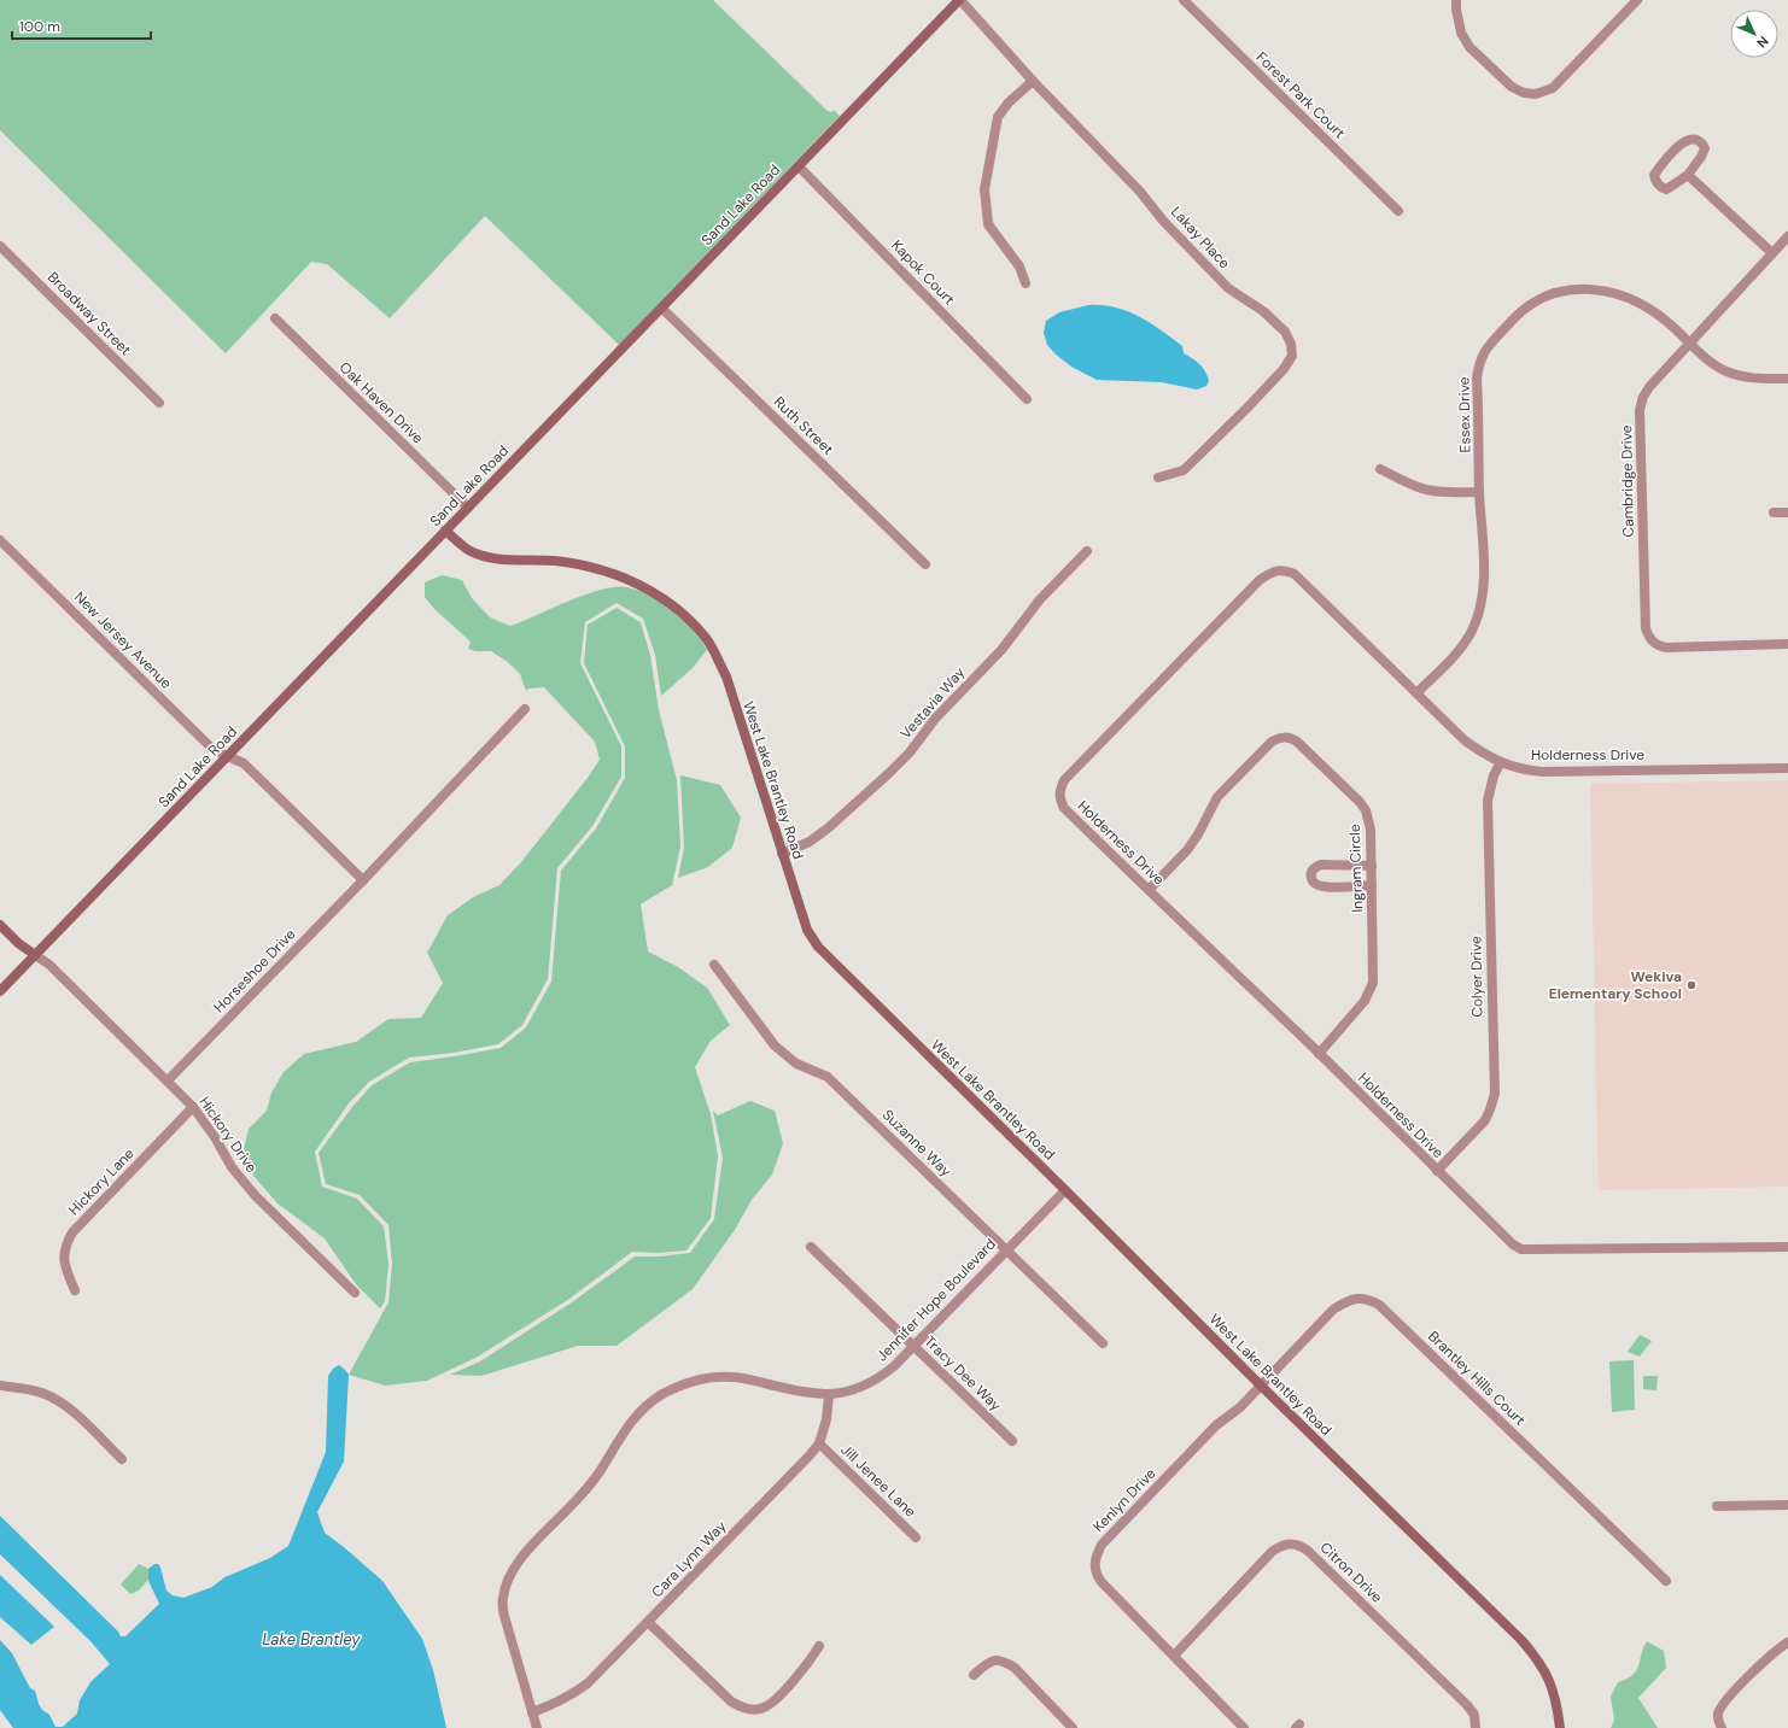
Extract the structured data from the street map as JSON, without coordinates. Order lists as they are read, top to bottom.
{
  "streets": {
    "street": [
      "Forest Park Court",
      "Sand Lake Road",
      "Lakay Place",
      "Kapok Court",
      "Broadway Street",
      "Oak Haven Drive",
      "Essex Drive",
      "Ruth Street",
      "Cambridge Drive",
      "New Jersey Avenue",
      "Vestavia Way",
      "Holderness Drive",
      "West Lake Brantley Road",
      "Ingram Circle",
      "Horseshoe Drive",
      "Colyer Drive",
      "Hickory Drive",
      "Suzanne Way",
      "Hickory Lane",
      "Jennifer Hope Boulevard",
      "Tracy Dee Way",
      "Brantley Hills Court",
      "Jill Jenee Lane",
      "Kenlyn Drive",
      "Cara Lynn Way",
      "Citron Drive"
    ]
  },
  "crossings": [
    ["Sand Lake Road", "Lakay Place"],
    ["Sand Lake Road", "Kapok Court"],
    ["Sand Lake Road", "Oak Haven Drive"],
    ["Sand Lake Road", "Ruth Street"],
    ["Sand Lake Road", "New Jersey Avenue"],
    ["Sand Lake Road", "West Lake Brantley Road"],
    ["Sand Lake Road", "Hickory Drive"],
    ["Essex Drive", "Cambridge Drive"],
    ["Essex Drive", "Holderness Drive"],
    ["Vestavia Way", "West Lake Brantley Road"],
    ["Holderness Drive", "Ingram Circle"],
    ["Holderness Drive", "Colyer Drive"],
    ["West Lake Brantley Road", "Jennifer Hope Boulevard"],
    ["West Lake Brantley Road", "Brantley Hills Court"],
    ["West Lake Brantley Road", "Kenlyn Drive"],
    ["Horseshoe Drive", "Hickory Drive"],
    ["Hickory Drive", "Hickory Lane"],
    ["Suzanne Way", "Jennifer Hope Boulevard"],
    ["Jennifer Hope Boulevard", "Tracy Dee Way"],
    ["Jennifer Hope Boulevard", "Cara Lynn Way"],
    ["Brantley Hills Court", "Kenlyn Drive"],
    ["Jill Jenee Lane", "Cara Lynn Way"],
    ["Kenlyn Drive", "Citron Drive"]
  ],
  "water": ["Lake Brantley"],
  "places": ["Wekiva Elementary School"],
  "scale_bar": "100 m",
  "north": "bottom right"
}
